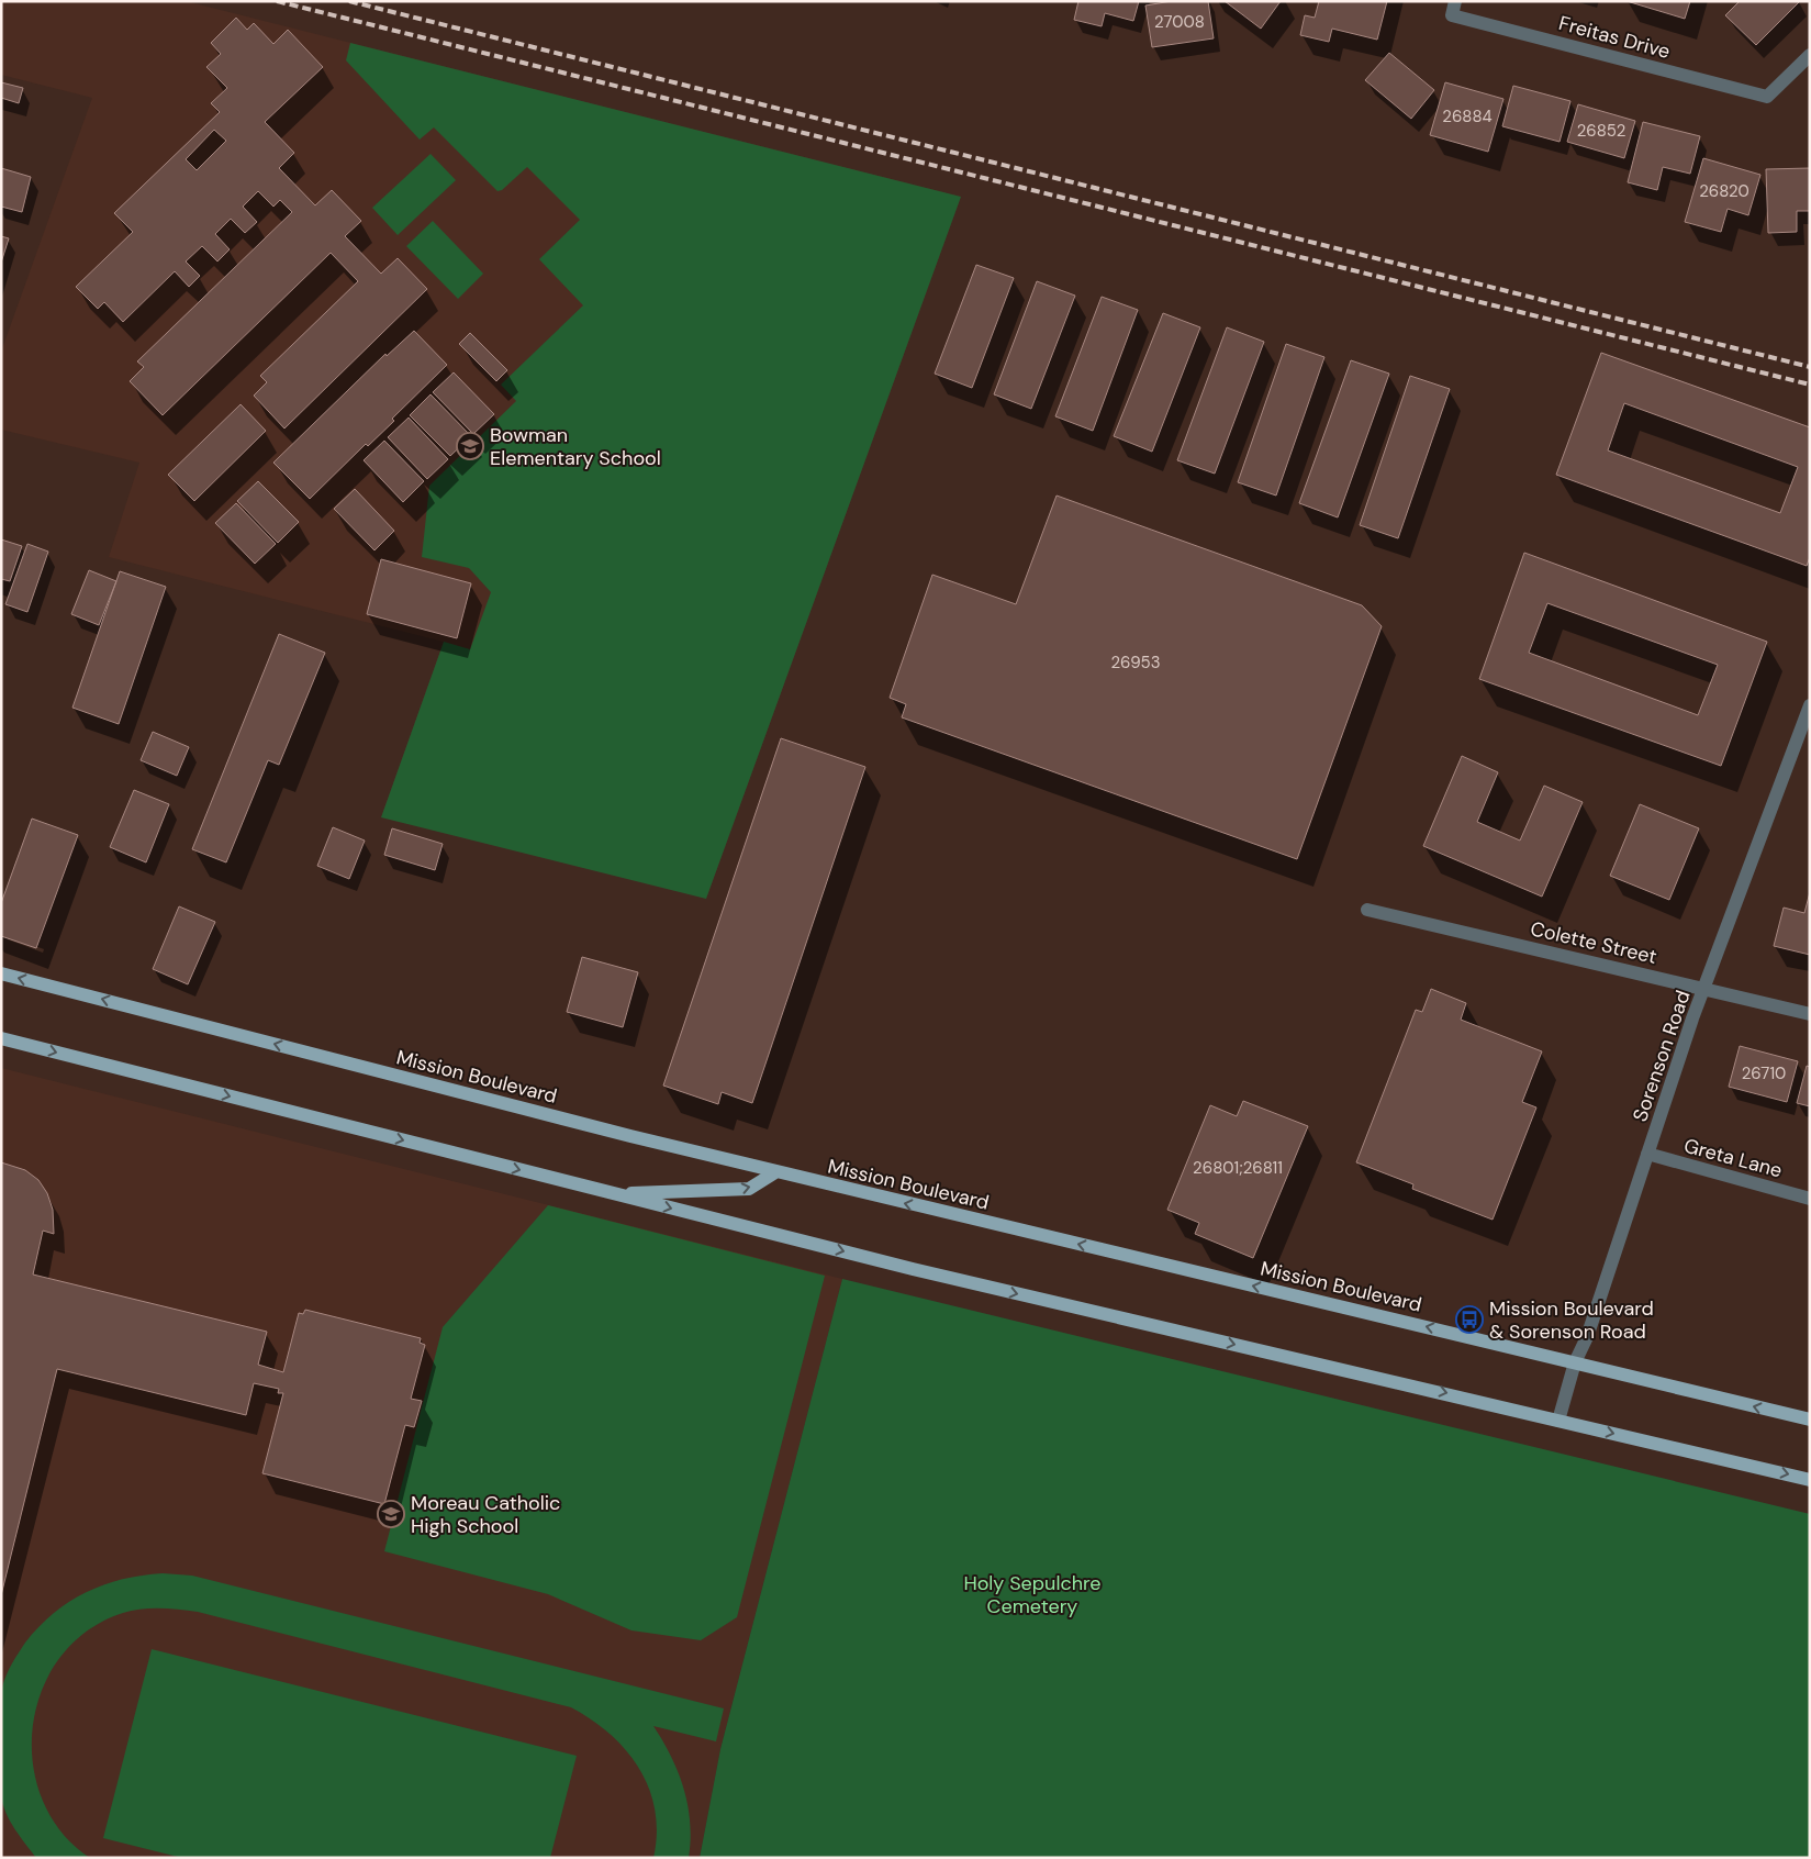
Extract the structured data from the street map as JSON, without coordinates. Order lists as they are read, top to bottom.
{
  "streets": {
    "main road": ["Mission Boulevard"],
    "street": [
      "Freitas Drive",
      "Colette Street",
      "Sorenson Road",
      "Greta Lane"
    ]
  },
  "crossings": [
    ["Colette Street", "Sorenson Road"],
    ["Sorenson Road", "Mission Boulevard"],
    ["Sorenson Road", "Greta Lane"]
  ],
  "parks": ["Holy Sepulchre Cemetery"],
  "places": {
    "school or university": ["Bowman Elementary School", "Moreau Catholic High School"],
    "bus stop": ["Mission Boulevard & Sorenson Road"]
  },
  "house_numbers": [
    "27008",
    "26884",
    "26852",
    "26820",
    "26953",
    "26710",
    "26801;26811"
  ]
}
